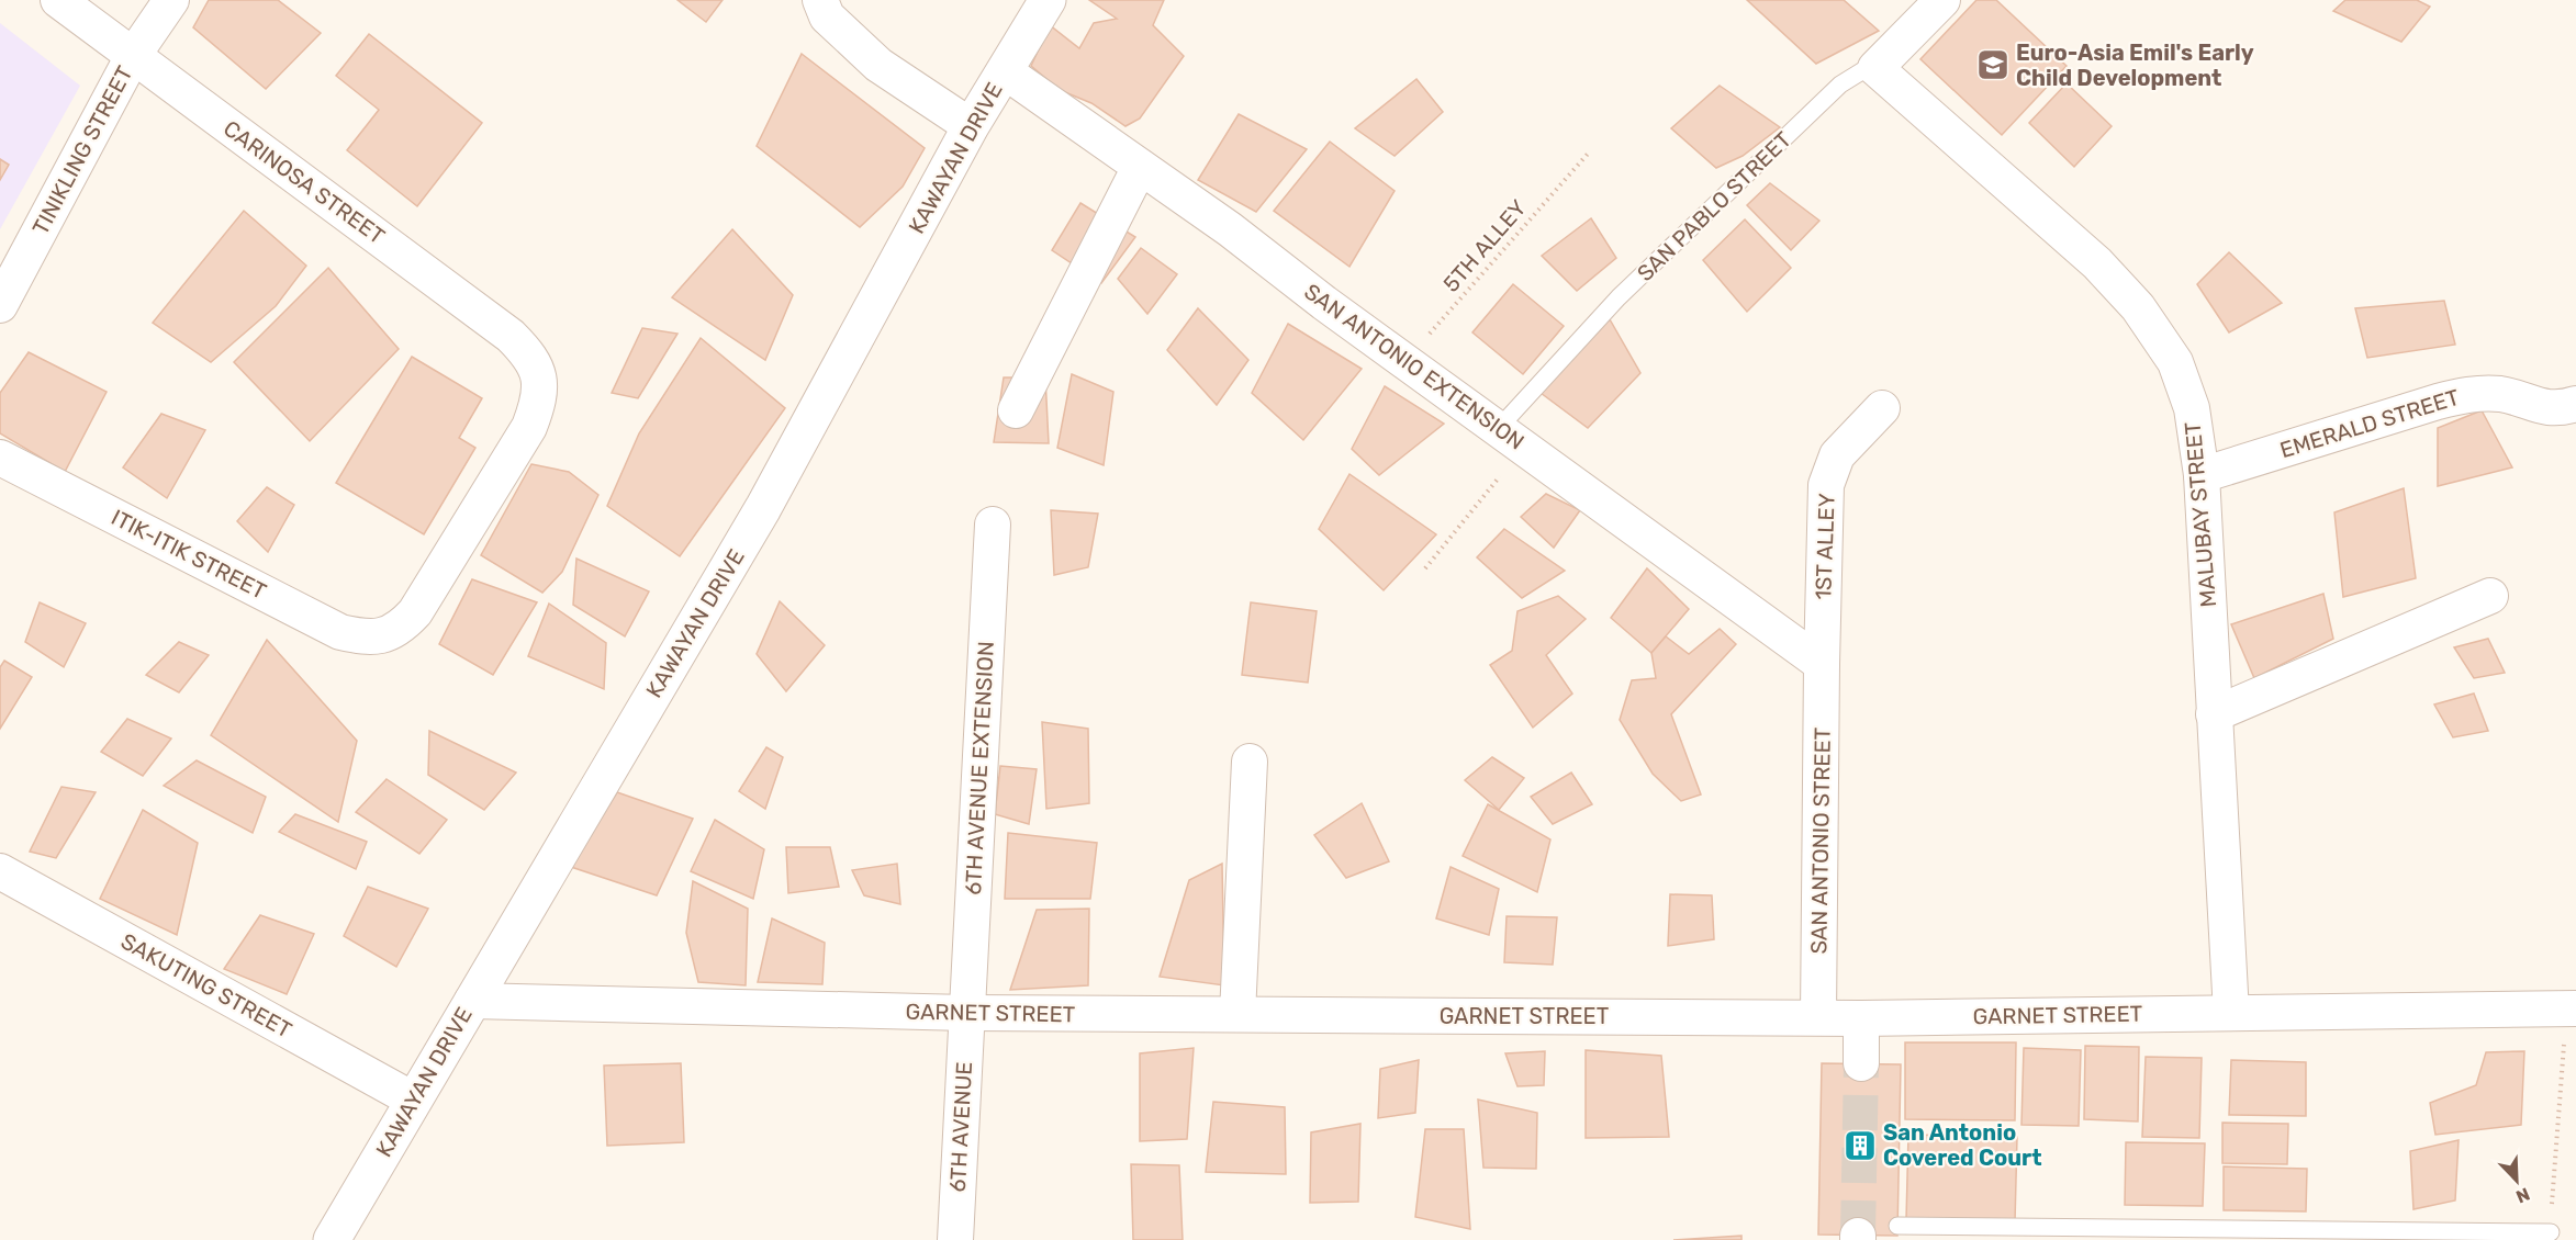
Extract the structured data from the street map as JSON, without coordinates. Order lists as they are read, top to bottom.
{
  "streets": {
    "street": [
      "TINIKLING STREET",
      "KAWAYAN DRIVE",
      "CARINOSA STREET",
      "SAN PABLO STREET",
      "SAN ANTONIO EXTENSION",
      "EMERALD STREET",
      "MALUBAY STREET",
      "1ST ALLEY",
      "ITIK-ITIK STREET",
      "6TH AVENUE EXTENSION",
      "SAN ANTONIO STREET",
      "SAKUTING STREET",
      "GARNET STREET",
      "6TH AVENUE"
    ],
    "path": ["5TH ALLEY"]
  },
  "crossings": [
    ["TINIKLING STREET", "CARINOSA STREET"],
    ["KAWAYAN DRIVE", "SAN ANTONIO EXTENSION"],
    ["KAWAYAN DRIVE", "SAKUTING STREET"],
    ["KAWAYAN DRIVE", "GARNET STREET"],
    ["CARINOSA STREET", "ITIK-ITIK STREET"],
    ["SAN PABLO STREET", "SAN ANTONIO EXTENSION"],
    ["SAN PABLO STREET", "MALUBAY STREET"],
    ["5TH ALLEY", "SAN ANTONIO EXTENSION"],
    ["SAN ANTONIO EXTENSION", "1ST ALLEY"],
    ["SAN ANTONIO EXTENSION", "SAN ANTONIO STREET"],
    ["EMERALD STREET", "MALUBAY STREET"],
    ["MALUBAY STREET", "GARNET STREET"],
    ["1ST ALLEY", "SAN ANTONIO STREET"],
    ["6TH AVENUE EXTENSION", "GARNET STREET"],
    ["6TH AVENUE EXTENSION", "6TH AVENUE"],
    ["SAN ANTONIO STREET", "GARNET STREET"],
    ["GARNET STREET", "6TH AVENUE"]
  ],
  "places": {
    "school or university": ["Euro-Asia Emil's Early Child Development"],
    "building": ["San Antonio Covered Court"]
  },
  "north": "bottom right"
}
